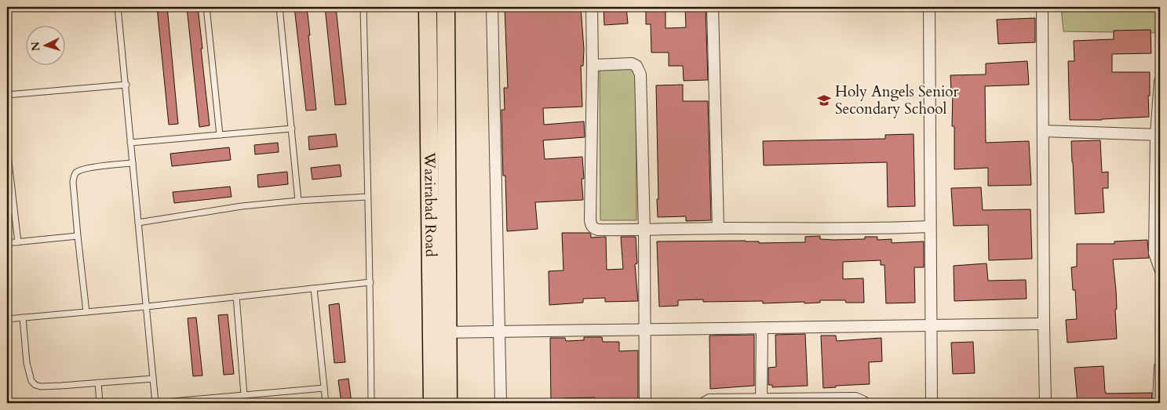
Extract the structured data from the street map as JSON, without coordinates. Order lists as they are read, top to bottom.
{
  "streets": {
    "highway": ["Wazirabad Road"]
  },
  "places": {
    "school or university": ["Holy Angels Senior Secondary School"]
  },
  "north": "left"
}
